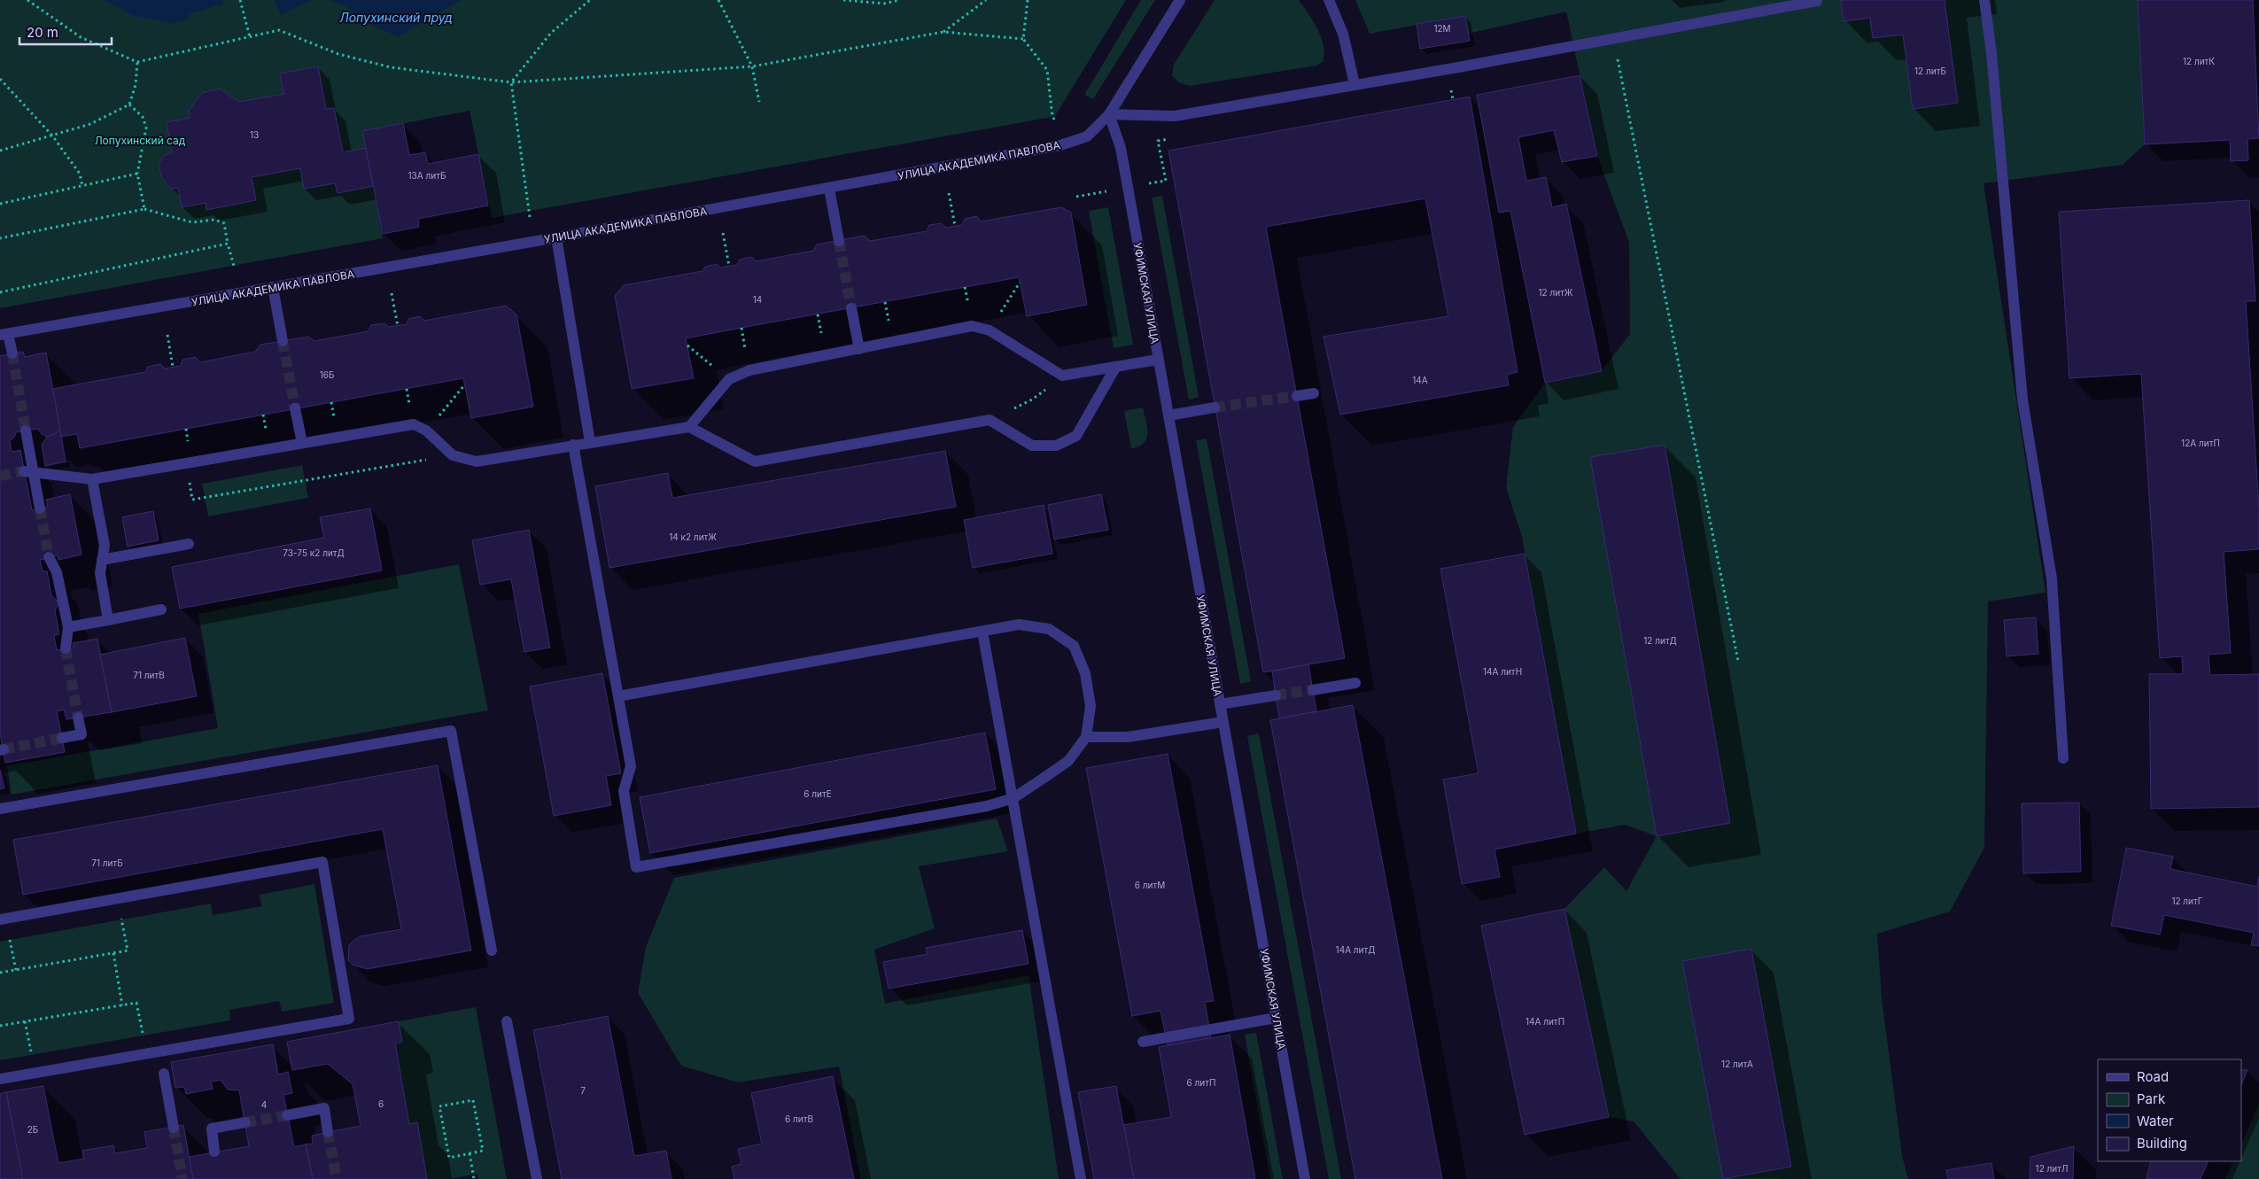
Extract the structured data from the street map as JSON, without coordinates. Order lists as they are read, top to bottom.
{
  "streets": {
    "street": ["УЛИЦА АКАДЕМИКА ПАВЛОВА", "УФИМСКАЯ УЛИЦА"]
  },
  "crossings": [
    ["УЛИЦА АКАДЕМИКА ПАВЛОВА", "УФИМСКАЯ УЛИЦА"]
  ],
  "water": ["Лопухинский пруд"],
  "parks": ["Лопухинский сад"],
  "house_numbers": [
    "12М",
    "12 литК",
    "12 литБ",
    "13",
    "13А литБ",
    "12 литЖ",
    "14",
    "16Б",
    "14А",
    "12А литП",
    "14 к2 литЖ",
    "73-75 к2 литД",
    "12 литД",
    "14А литН",
    "71 литВ",
    "6 литЕ",
    "71 литБ",
    "6 литМ",
    "12 литГ",
    "14А литД",
    "14А литП",
    "12 литА",
    "6 литП",
    "7",
    "6",
    "4",
    "6 литВ",
    "2Б",
    "12 литЛ"
  ],
  "legend": [
    "Road",
    "Park",
    "Water",
    "Building"
  ],
  "scale_bar": "20 m"
}
